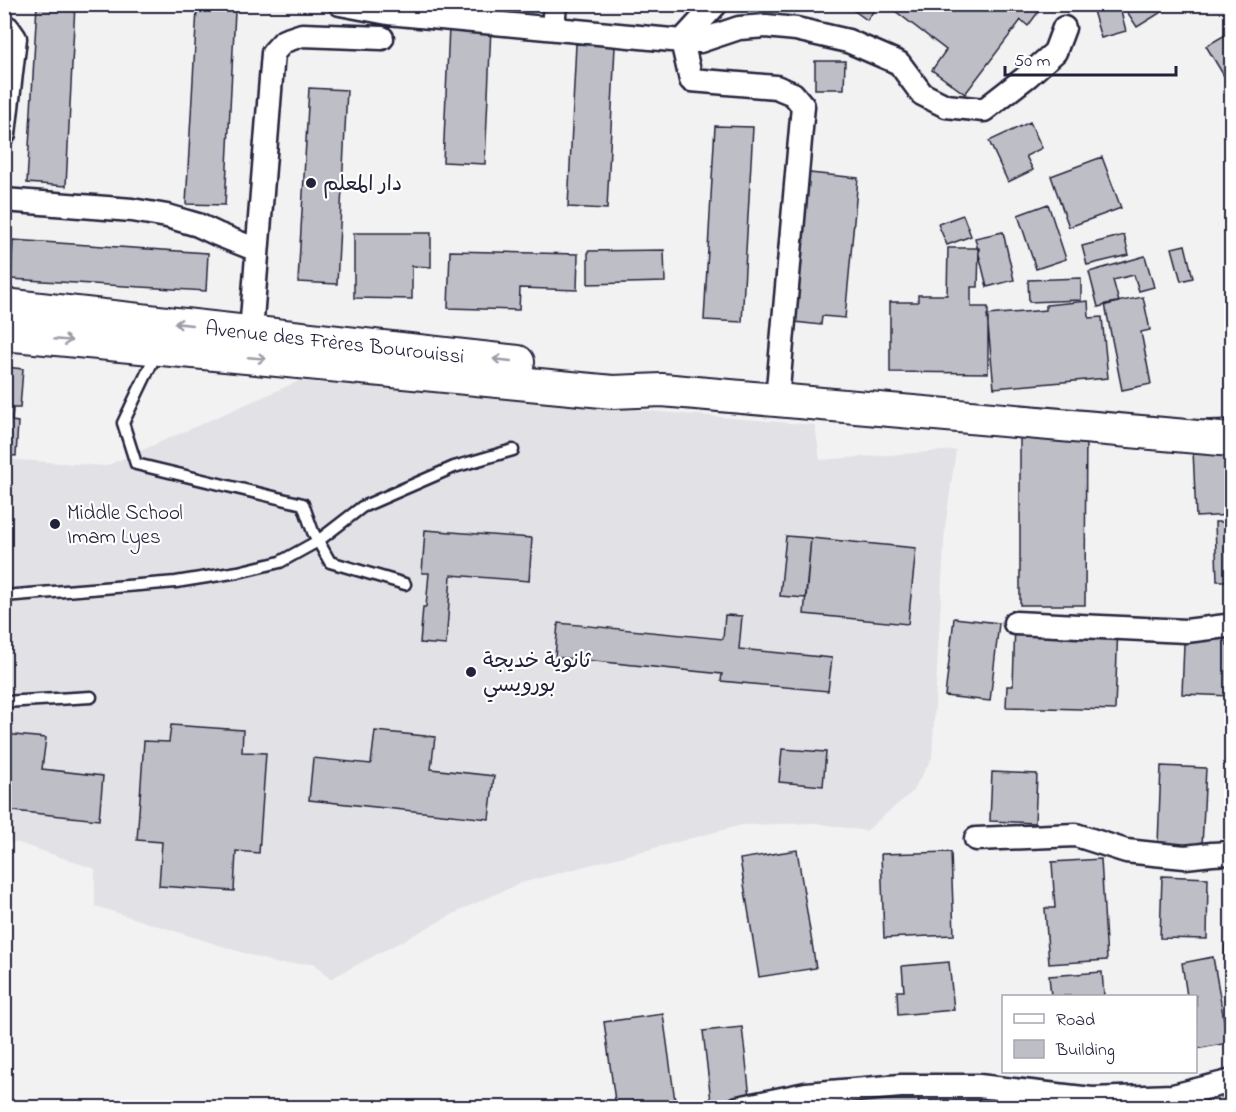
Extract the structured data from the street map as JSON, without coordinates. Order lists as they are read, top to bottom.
{
  "streets": {
    "main road": ["Avenue des Frères Bourouissi"]
  },
  "places": ["دار المعلم", "Middle School Imam Lyes", "ثانوية خديجة بورويسي"],
  "legend": ["Road", "Building"],
  "scale_bar": "50 m"
}
